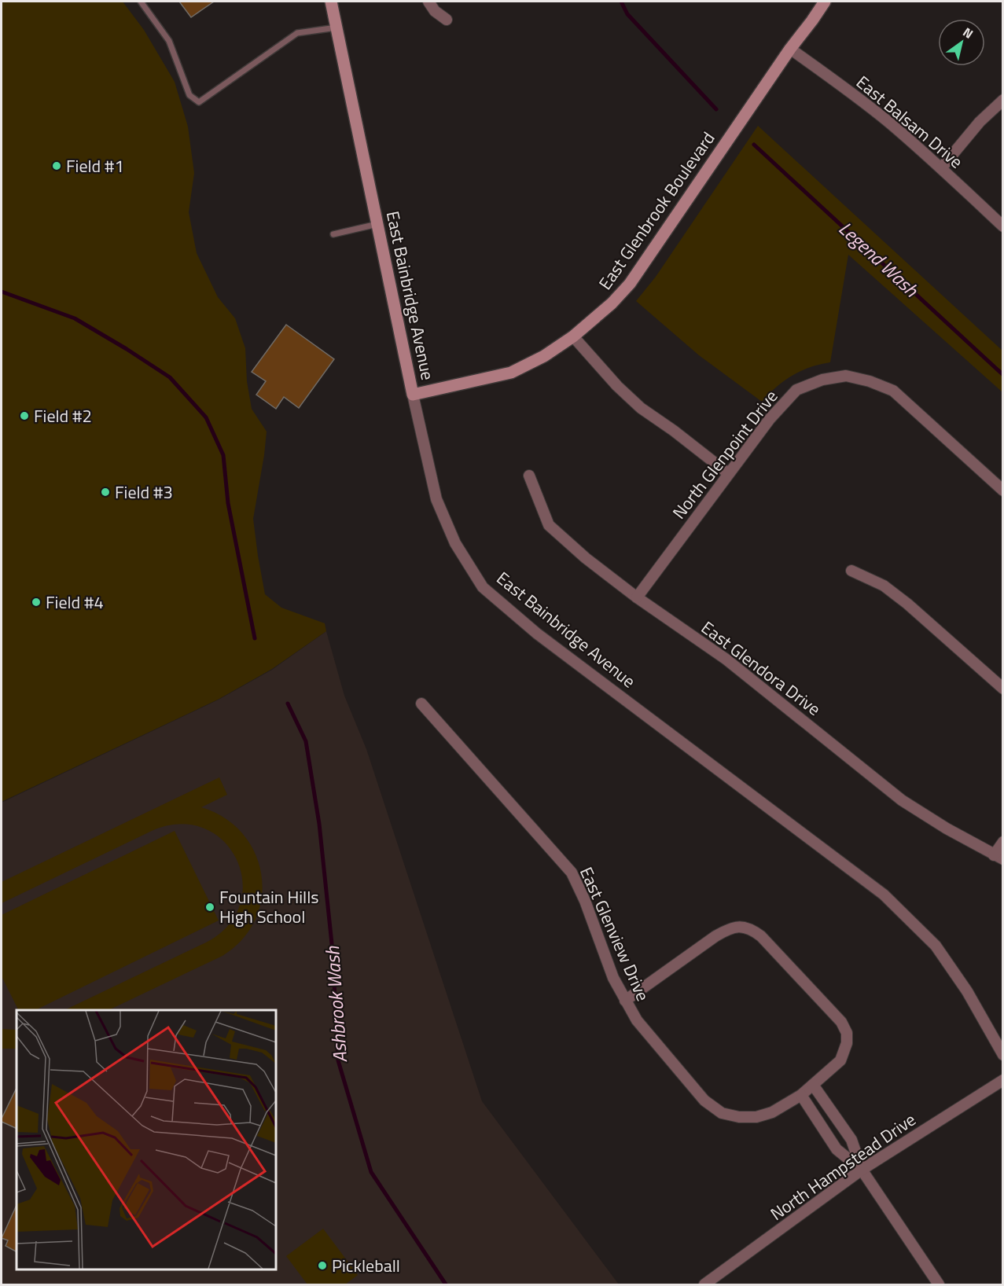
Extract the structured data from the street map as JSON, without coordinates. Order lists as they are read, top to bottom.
{
  "streets": {
    "street": [
      "East Balsam Drive",
      "East Glenbrook Boulevard",
      "East Bainbridge Avenue",
      "North Glenpoint Drive",
      "East Glendora Drive",
      "East Glenview Drive",
      "North Hampstead Drive"
    ]
  },
  "crossings": [
    ["East Balsam Drive", "East Glenbrook Boulevard"],
    ["East Glenbrook Boulevard", "East Bainbridge Avenue"],
    ["North Glenpoint Drive", "East Glendora Drive"]
  ],
  "water": ["Legend Wash", "Ashbrook Wash"],
  "places": [
    "Field #1",
    "Field #2",
    "Field #3",
    "Field #4",
    "Fountain Hills High School",
    "Pickleball"
  ],
  "north": "top right"
}
